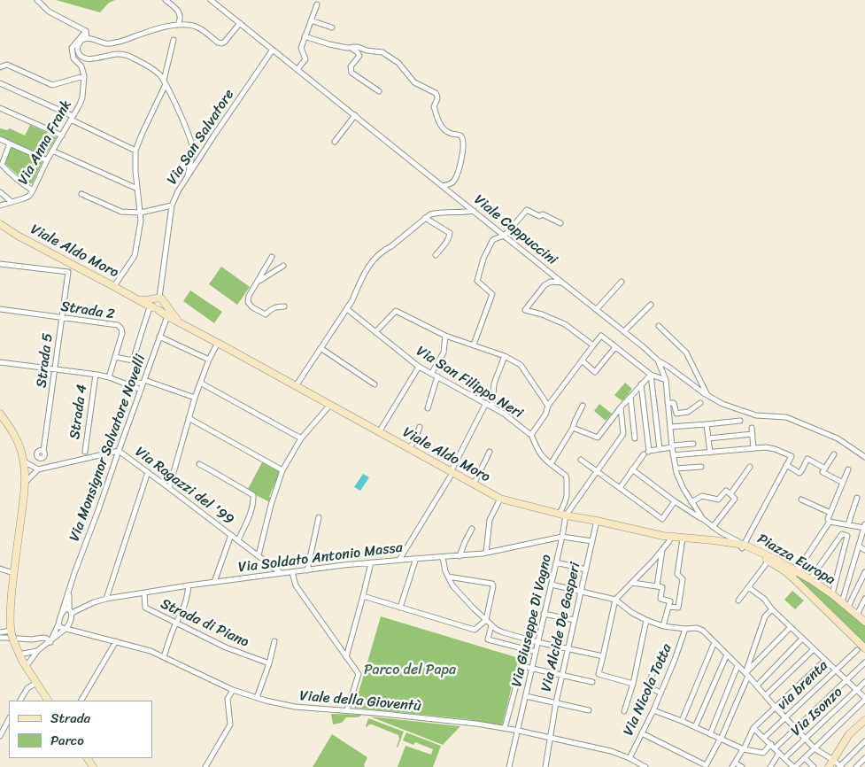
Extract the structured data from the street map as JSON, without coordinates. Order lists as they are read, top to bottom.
{
  "streets": {
    "main road": ["Viale Aldo Moro", "Piazza Europa"],
    "street": [
      "Via San Salvatore",
      "Via Anna Frank",
      "Viale Cappuccini",
      "Strada 2",
      "Strada 5",
      "Via San Filippo Neri",
      "Strada 4",
      "Via Monsignor Salvatore Novelli",
      "Via Ragazzi del '99",
      "Via Soldato Antonio Massa",
      "Via Giuseppe Di Vagno",
      "Strada di Piano",
      "Via Alcide De Gasperi",
      "via brenta",
      "Via Nicola Totta",
      "Viale della Gioventù",
      "Via Isonzo"
    ]
  },
  "crossings": [
    ["Via San Salvatore", "Viale Cappuccini"],
    ["Via San Salvatore", "Viale Aldo Moro"],
    ["Via San Salvatore", "Strada 2"],
    ["Viale Cappuccini", "Piazza Europa"],
    ["Viale Aldo Moro", "Via San Filippo Neri"],
    ["Viale Aldo Moro", "Via Monsignor Salvatore Novelli"],
    ["Viale Aldo Moro", "Piazza Europa"],
    ["Viale Aldo Moro", "Via Giuseppe Di Vagno"],
    ["Viale Aldo Moro", "Via Alcide De Gasperi"],
    ["Strada 2", "Strada 5"],
    ["Via San Filippo Neri", "Via Giuseppe Di Vagno"],
    ["Via Monsignor Salvatore Novelli", "Via Ragazzi del '99"],
    ["Via Monsignor Salvatore Novelli", "Via Soldato Antonio Massa"],
    ["Via Monsignor Salvatore Novelli", "Viale della Gioventù"],
    ["Via Ragazzi del '99", "Via Soldato Antonio Massa"],
    ["Via Soldato Antonio Massa", "Via Giuseppe Di Vagno"],
    ["Via Soldato Antonio Massa", "Strada di Piano"],
    ["Via Giuseppe Di Vagno", "Viale della Gioventù"],
    ["Via Alcide De Gasperi", "Viale della Gioventù"],
    ["Via Nicola Totta", "Viale della Gioventù"]
  ],
  "parks": ["Parco del Papa"],
  "legend": ["Strada", "Parco"]
}
